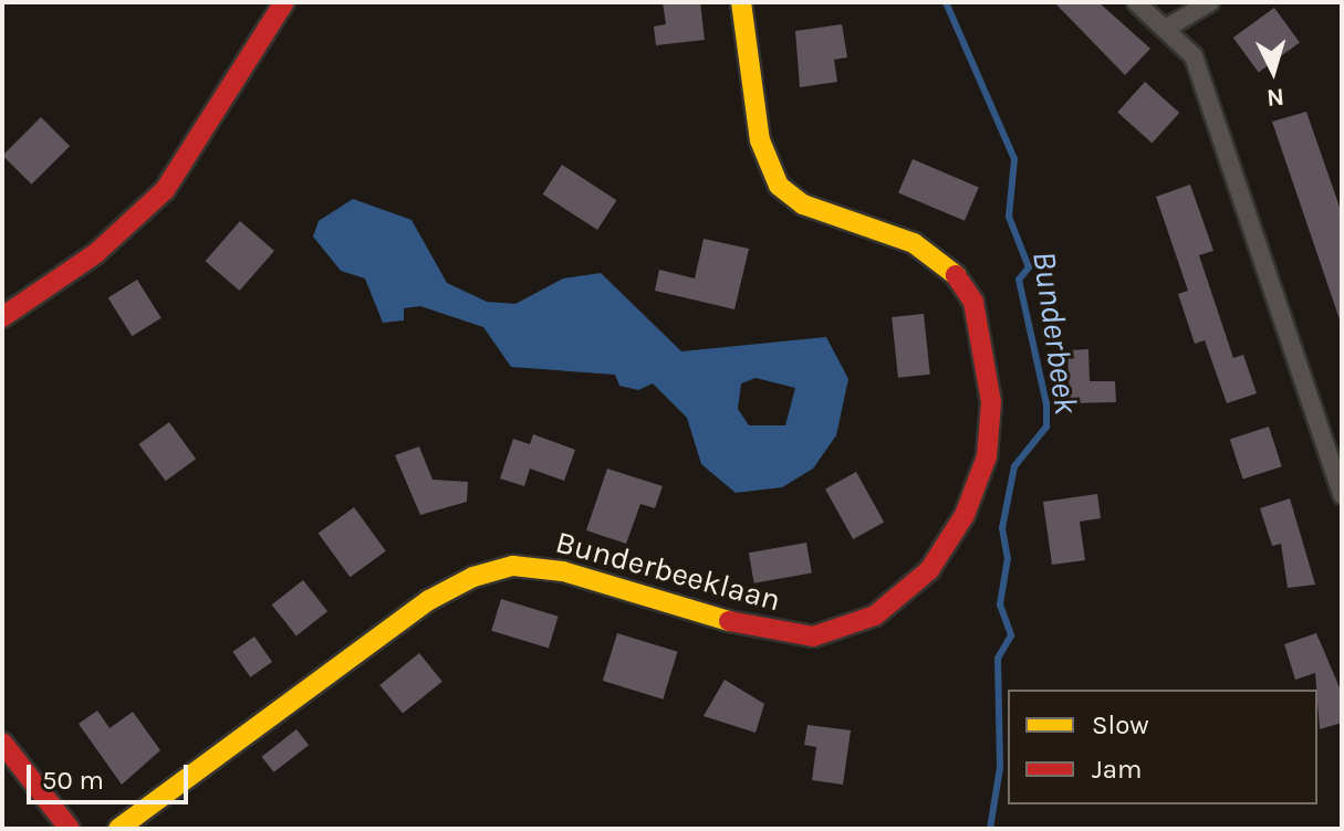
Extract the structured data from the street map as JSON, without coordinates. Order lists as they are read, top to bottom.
{
  "streets": {
    "street": ["Bunderbeeklaan"]
  },
  "water": ["Bunderbeek"],
  "legend": ["Slow", "Jam"],
  "scale_bar": "50 m",
  "north": "bottom"
}
